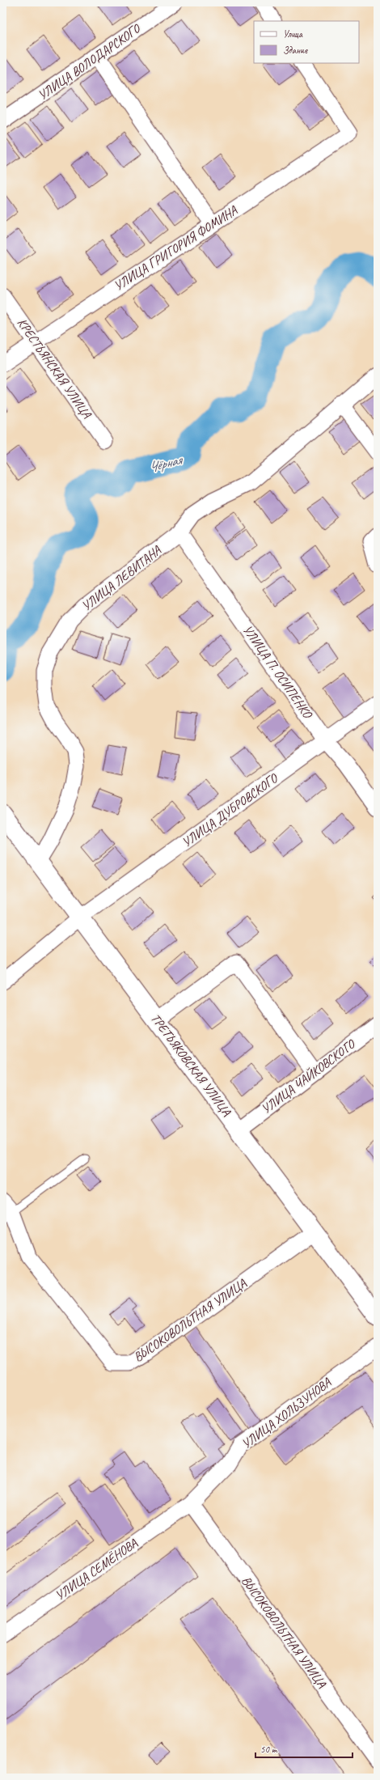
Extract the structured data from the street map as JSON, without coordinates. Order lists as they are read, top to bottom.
{
  "streets": {
    "street": [
      "УЛИЦА ВОЛОДАРСКОГО",
      "УЛИЦА ГРИГОРИЯ ФОМИНА",
      "КРЕСТЬЯНСКАЯ УЛИЦА",
      "УЛИЦА ЛЕВИТАНА",
      "УЛИЦА П. ОСИПЕНКО",
      "УЛИЦА ДУБРОВСКОГО",
      "ТРЕТЬЯКОВСКАЯ УЛИЦА",
      "УЛИЦА ЧАЙКОВСКОГО",
      "ВЫСОКОВОЛЬТНАЯ УЛИЦА",
      "УЛИЦА ХОЛЬЗУНОВА",
      "УЛИЦА СЕМЁНОВА"
    ]
  },
  "crossings": [
    ["УЛИЦА ГРИГОРИЯ ФОМИНА", "КРЕСТЬЯНСКАЯ УЛИЦА"],
    ["УЛИЦА ЛЕВИТАНА", "УЛИЦА П. ОСИПЕНКО"],
    ["УЛИЦА ЛЕВИТАНА", "ТРЕТЬЯКОВСКАЯ УЛИЦА"],
    ["УЛИЦА П. ОСИПЕНКО", "УЛИЦА ДУБРОВСКОГО"],
    ["УЛИЦА ДУБРОВСКОГО", "ТРЕТЬЯКОВСКАЯ УЛИЦА"],
    ["ТРЕТЬЯКОВСКАЯ УЛИЦА", "УЛИЦА ЧАЙКОВСКОГО"],
    ["ТРЕТЬЯКОВСКАЯ УЛИЦА", "ВЫСОКОВОЛЬТНАЯ УЛИЦА"],
    ["ВЫСОКОВОЛЬТНАЯ УЛИЦА", "УЛИЦА ХОЛЬЗУНОВА"],
    ["ВЫСОКОВОЛЬТНАЯ УЛИЦА", "УЛИЦА СЕМЁНОВА"],
    ["УЛИЦА ХОЛЬЗУНОВА", "УЛИЦА СЕМЁНОВА"]
  ],
  "water": ["Чёрная"],
  "legend": ["Улица", "Здание"],
  "scale_bar": "50 m"
}
